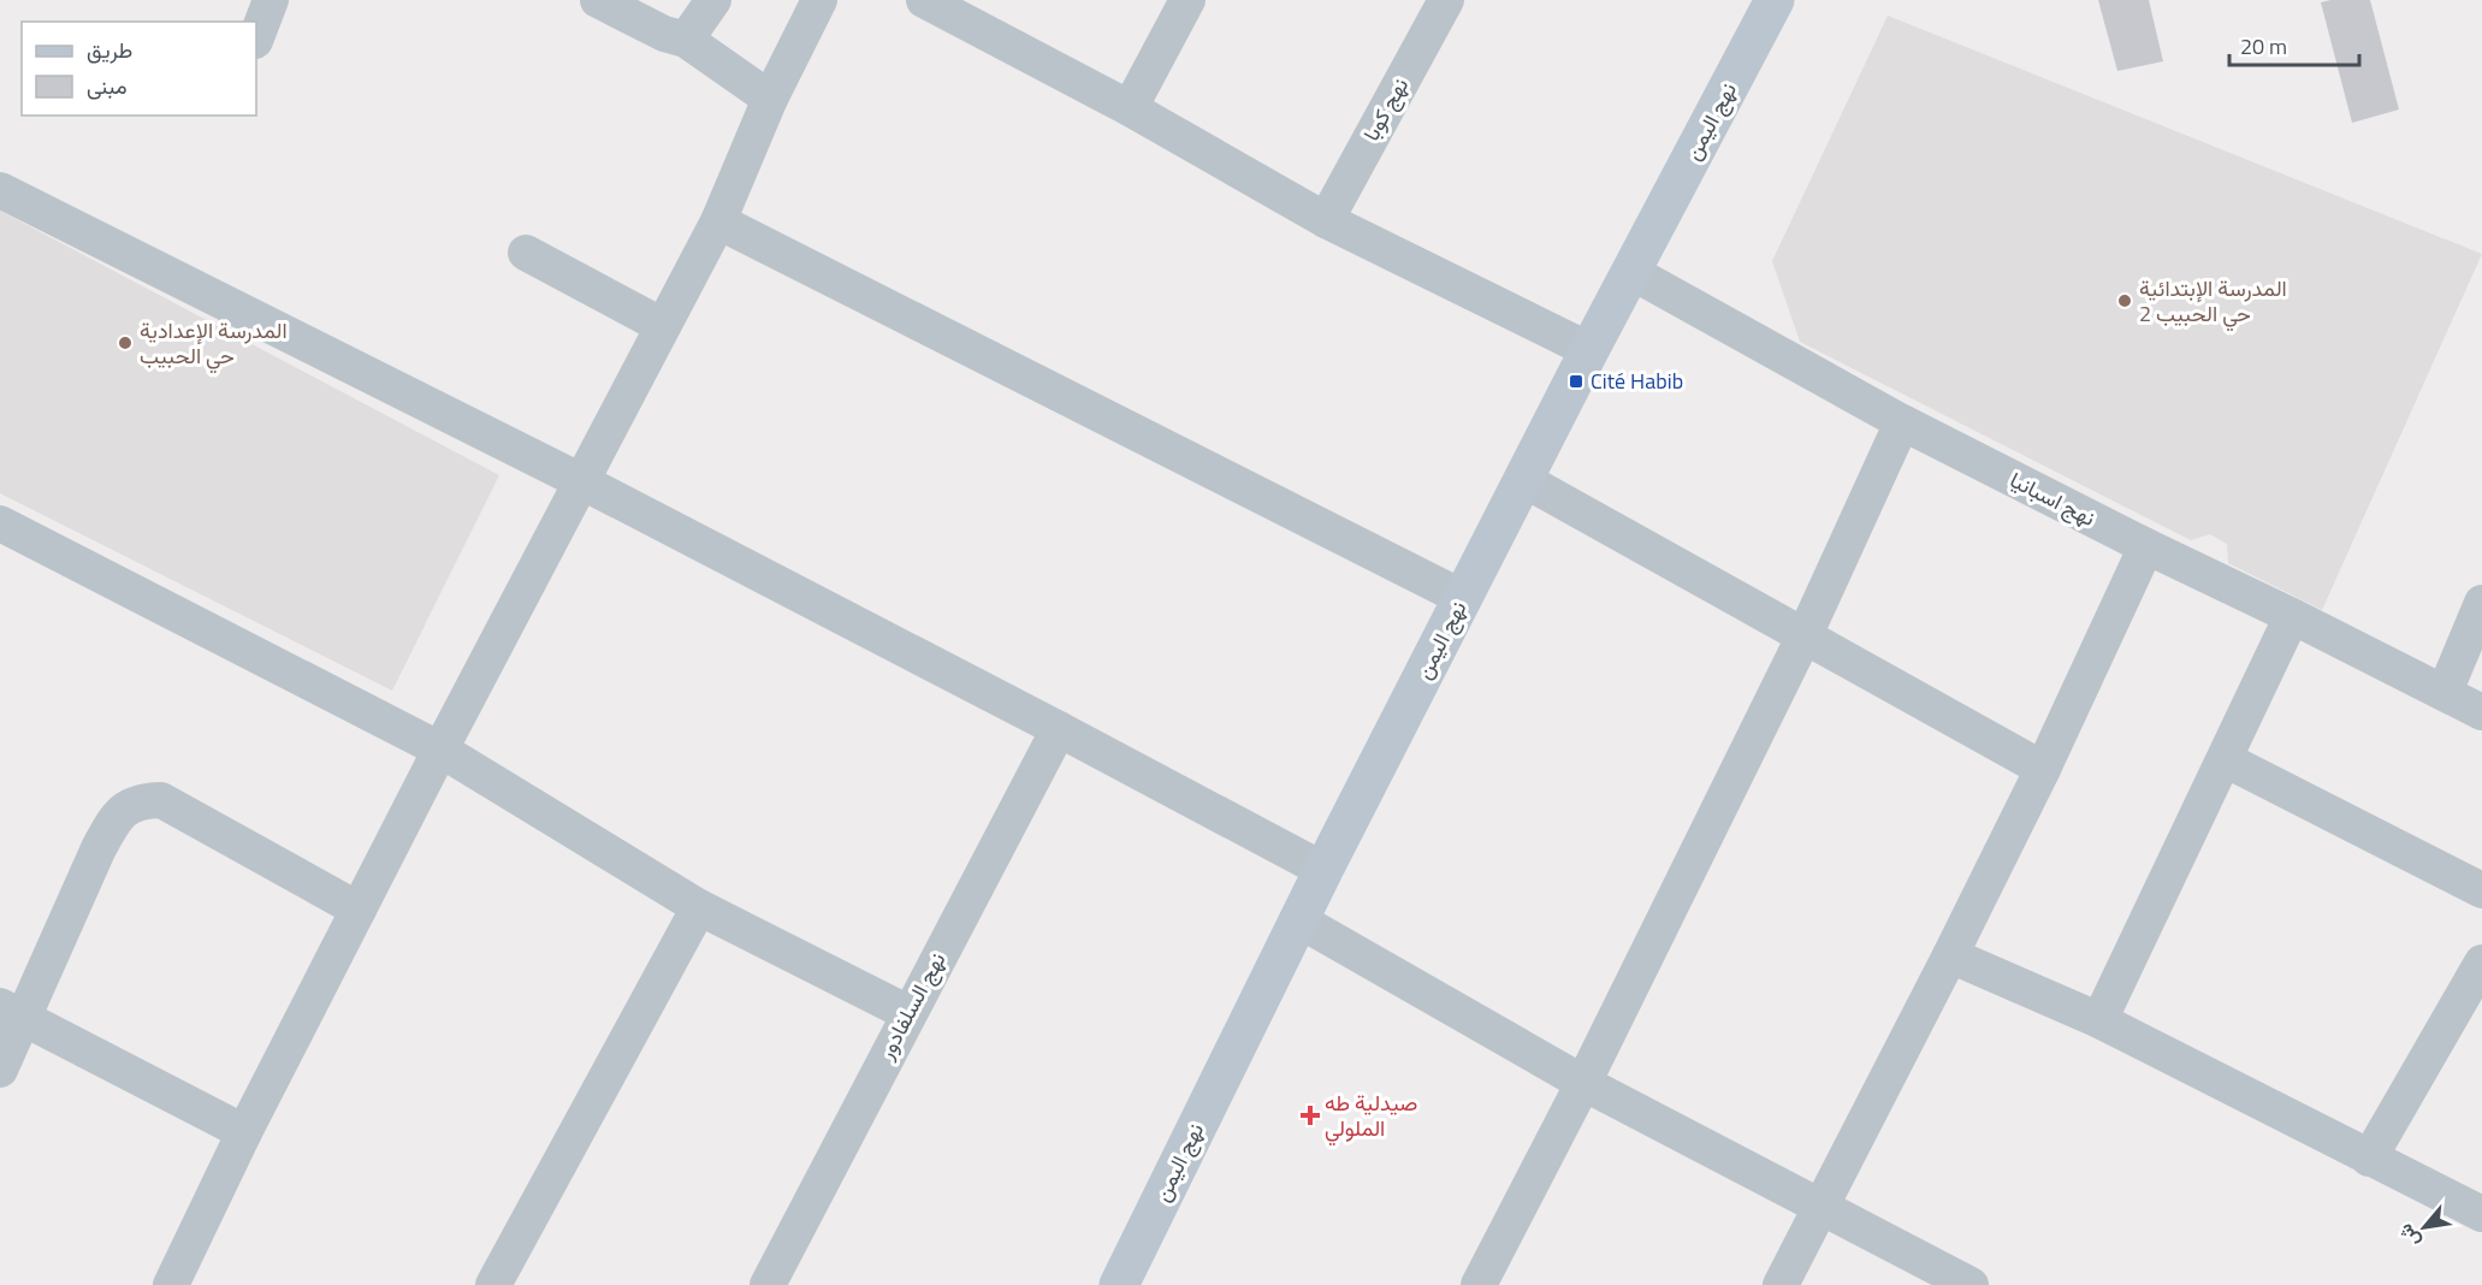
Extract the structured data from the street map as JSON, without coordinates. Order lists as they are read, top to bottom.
{
  "streets": {
    "main road": ["نهج اليمن"],
    "street": ["نهج كوبا", "نهج اسبانيا", "نهج السلفادور"]
  },
  "crossings": [
    ["نهج اليمن", "نهج اسبانيا"]
  ],
  "places": {
    "other": ["المدرسة الإبتدائية حي الحبيب 2", "المدرسة الإعدادية حي الحبيب"],
    "transit": ["Cité Habib"],
    "health": ["صيدلية طه الملولي"]
  },
  "legend": ["طريق", "مبنى"],
  "scale_bar": "20 m",
  "north": "bottom left"
}
